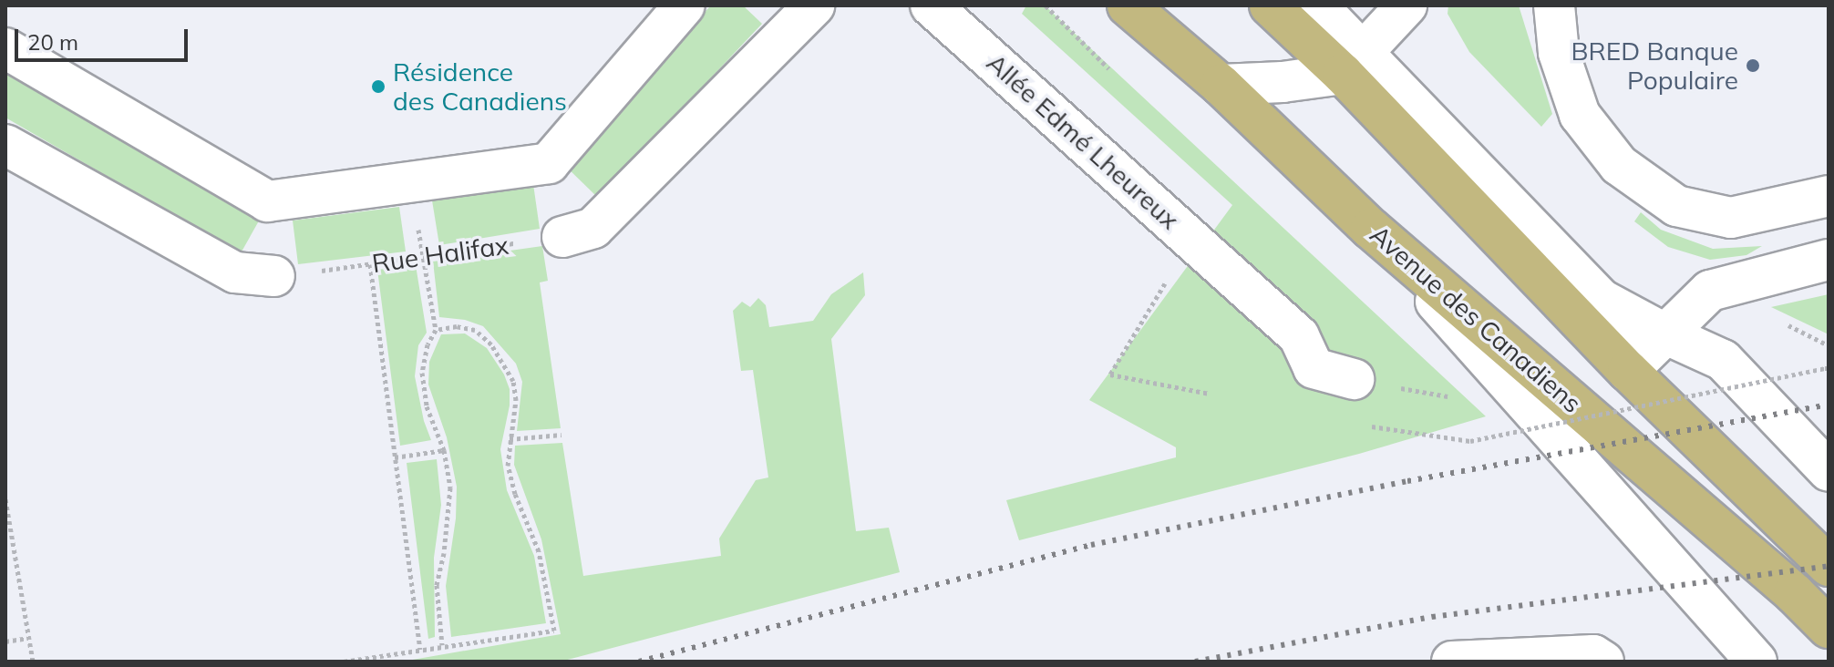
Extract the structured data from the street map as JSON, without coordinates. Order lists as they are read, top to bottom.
{
  "streets": {
    "main road": ["Avenue des Canadiens"],
    "street": ["Allée Edmé Lheureux"],
    "path": ["Rue Halifax"]
  },
  "places": ["BRED Banque Populaire", "Résidence des Canadiens"],
  "scale_bar": "20 m"
}
